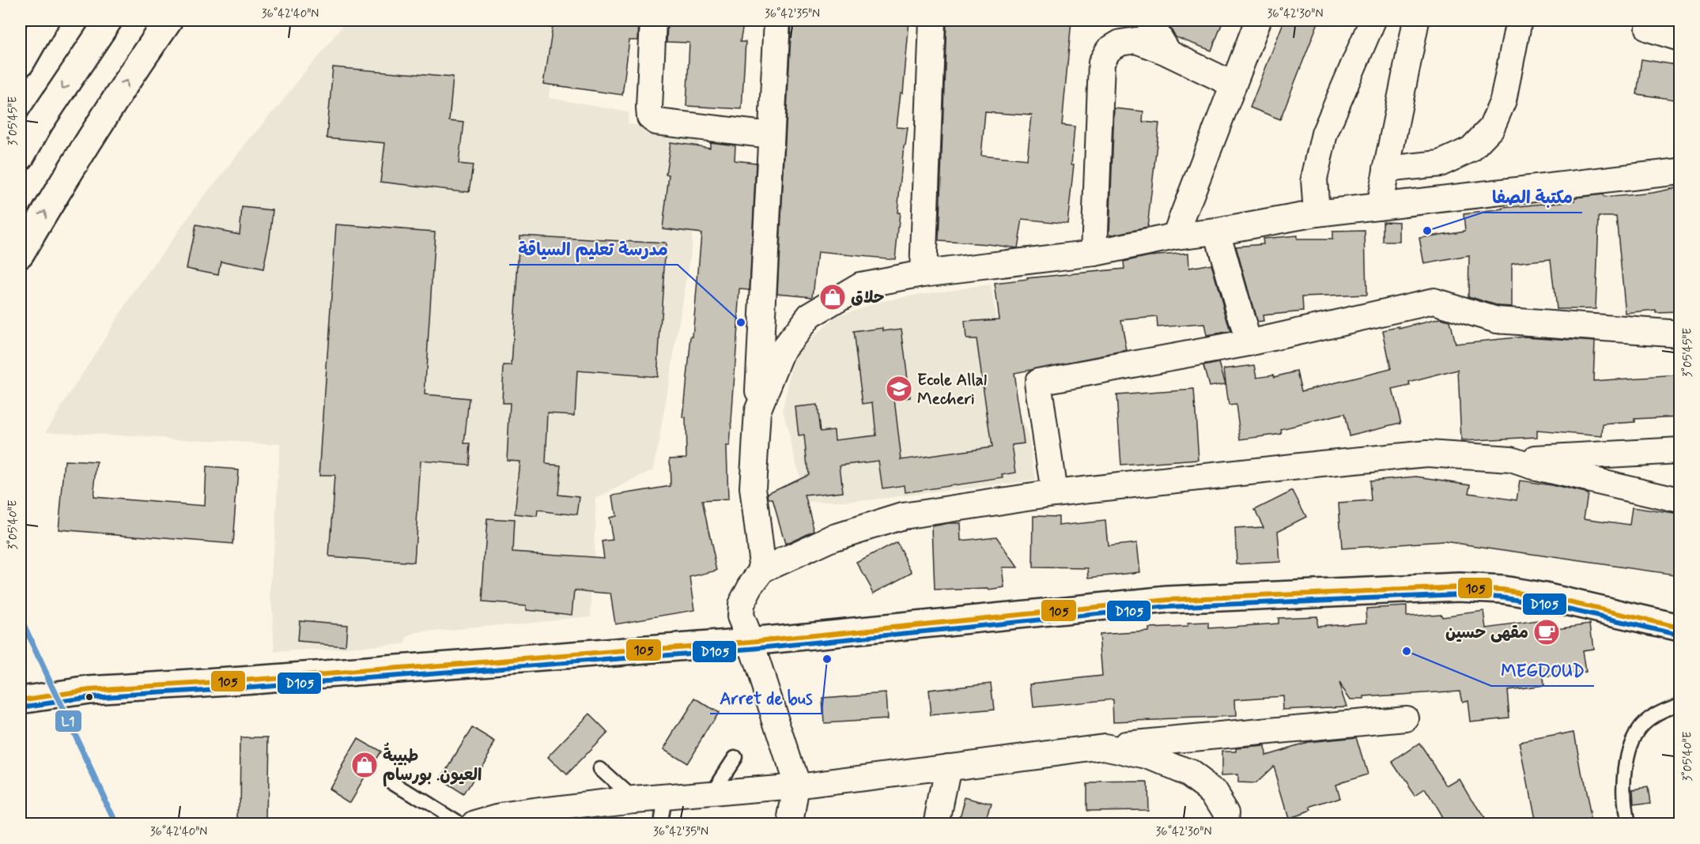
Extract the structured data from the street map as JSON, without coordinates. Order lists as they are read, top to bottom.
{
  "places": {
    "other": [
      "مكتبة الصفا",
      "مدرسة تعليم السياقة",
      "MEGDOUD",
      "Arret de bus"
    ],
    "shop": ["حلاق", "طبيبةُ العيون. بورسام"],
    "school or university": ["Ecole Allal Mecheri"],
    "cafe": ["مقهى حسين"]
  },
  "lines": ["transit line 105", "transit line D105", "transit line L1"],
  "coordinates": [
    "36°42'40\"N",
    "36°42'35\"N",
    "36°42'30\"N",
    "3°05'45\"E",
    "3°05'40\"E"
  ]
}
